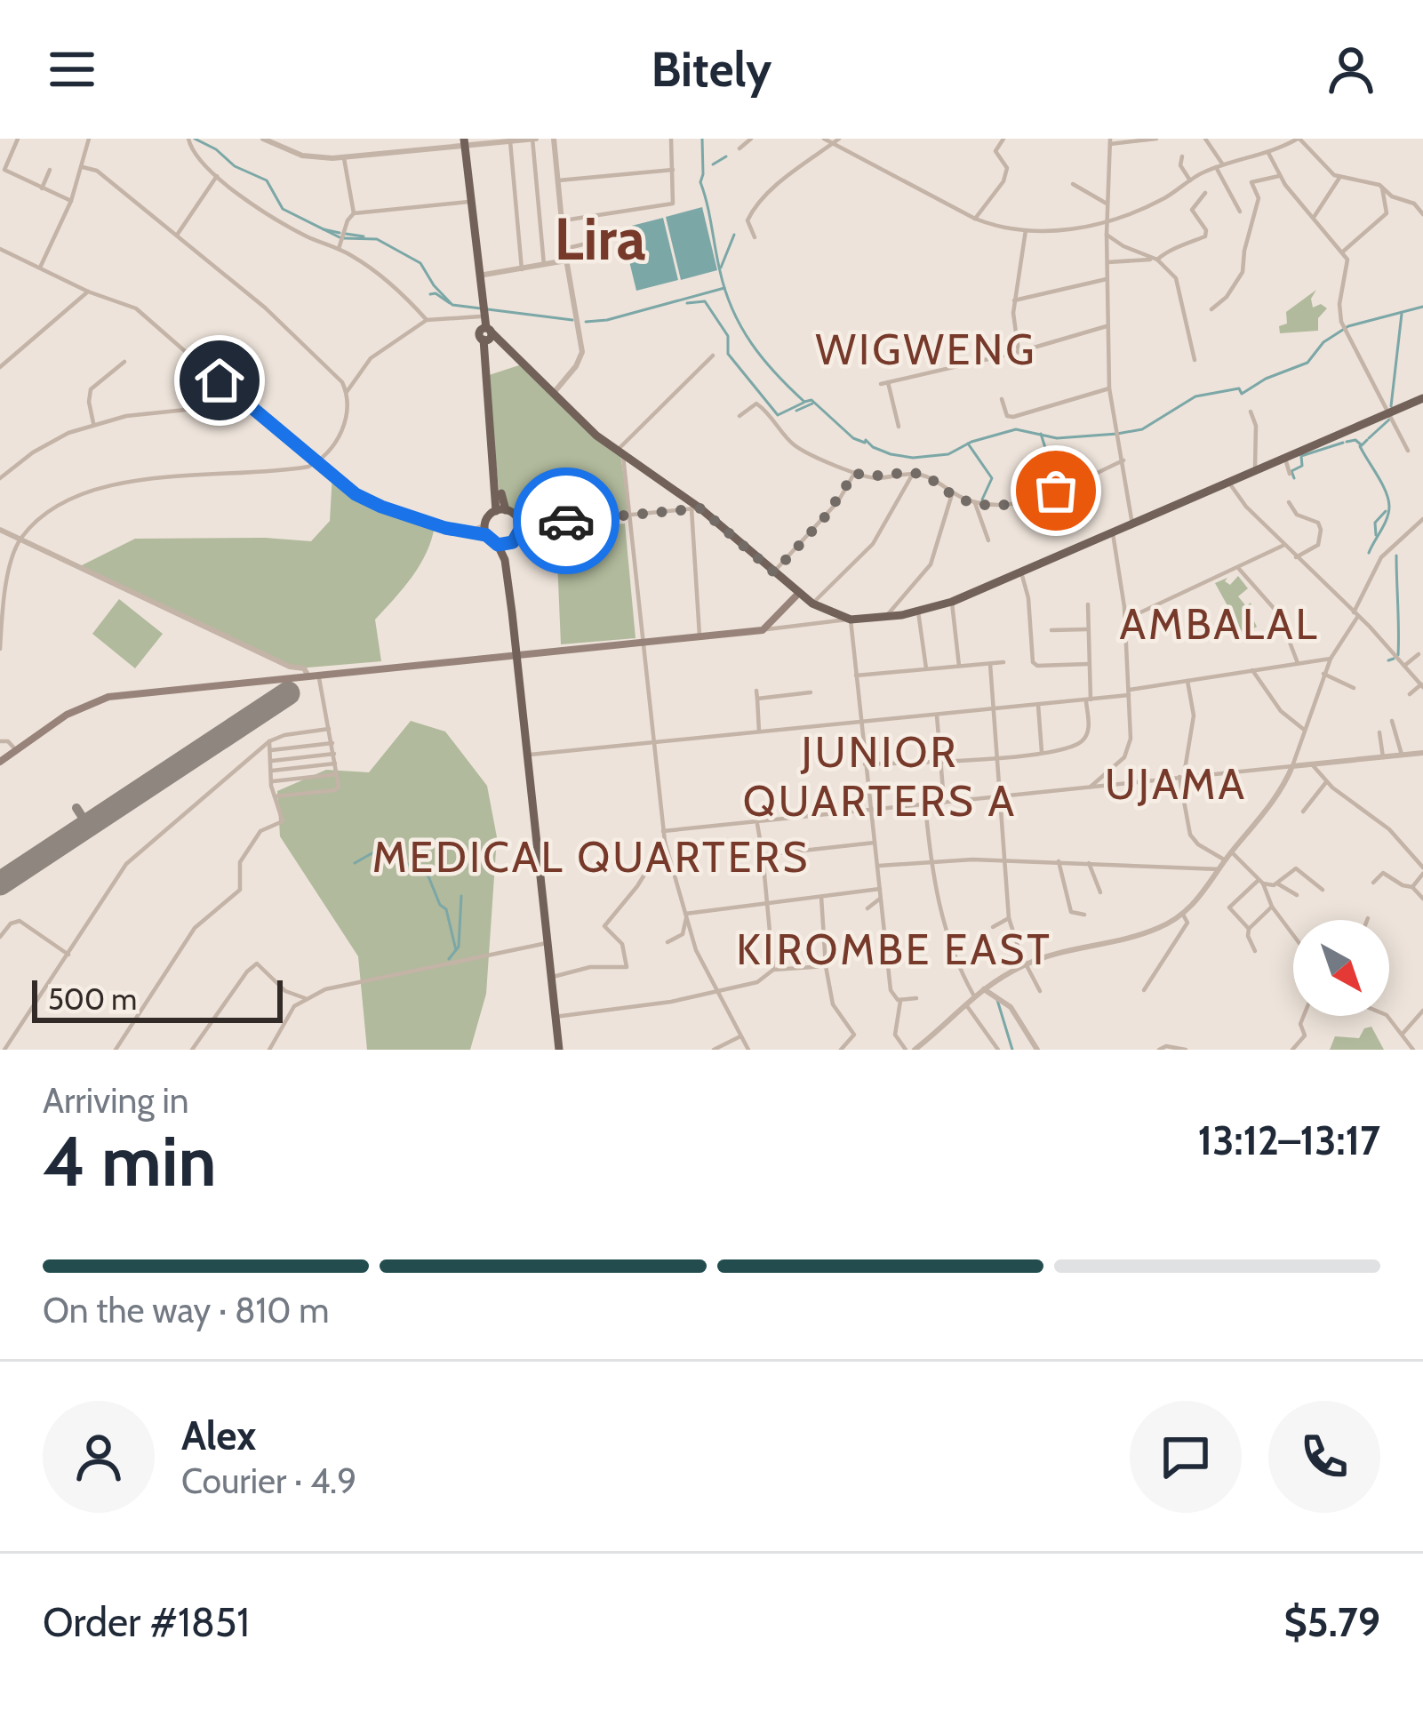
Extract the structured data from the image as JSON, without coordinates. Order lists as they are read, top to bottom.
{
  "districts": [
    "Lira",
    "WIGWENG",
    "AMBALAL",
    "JUNIOR QUARTERS A",
    "UJAMA",
    "MEDICAL QUARTERS",
    "KIROMBE EAST"
  ],
  "scale_bar": "500 m",
  "north": "bottom right",
  "page": {
    "header": "Bitely",
    "scale": "500 m",
    "heading": ["4 min", "Arriving in", "13:12–13:17"],
    "panel": [
      "Alex",
      "Courier · 4.9",
      "Order #1851",
      "$5.79"
    ],
    "bar": "On the way · 810 m"
  }
}
